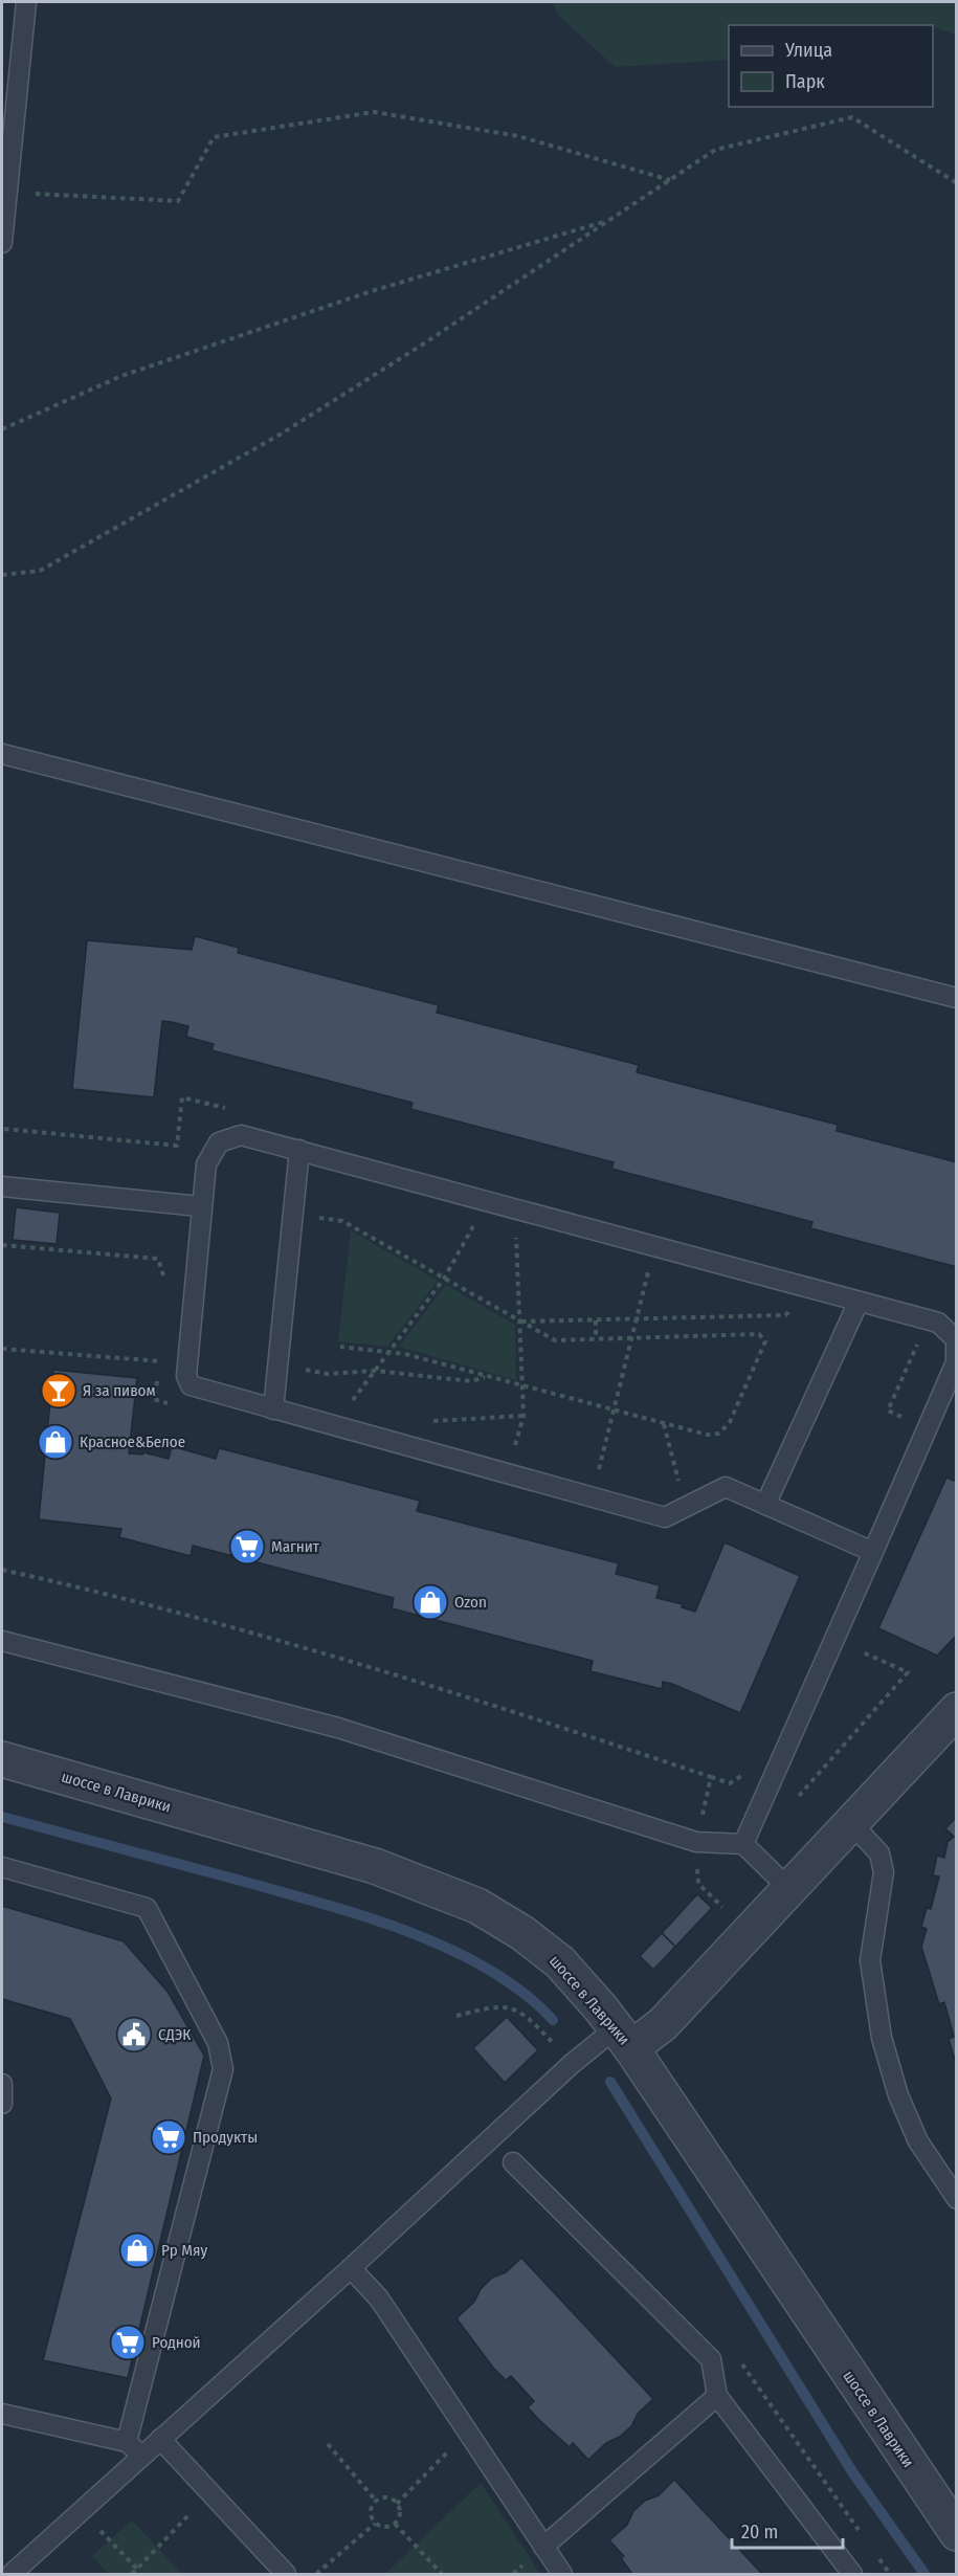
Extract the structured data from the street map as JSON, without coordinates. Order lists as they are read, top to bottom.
{
  "streets": {
    "street": ["шоссе в Лаврики"]
  },
  "places": {
    "bar": ["Я за пивом"],
    "shop": ["Красное&Белое", "Ozon", "Рр Мяу"],
    "supermarket": ["Магнит", "Продукты", "Родной"],
    "public building": ["СДЭК"]
  },
  "legend": ["Улица", "Парк"],
  "scale_bar": "20 m"
}
